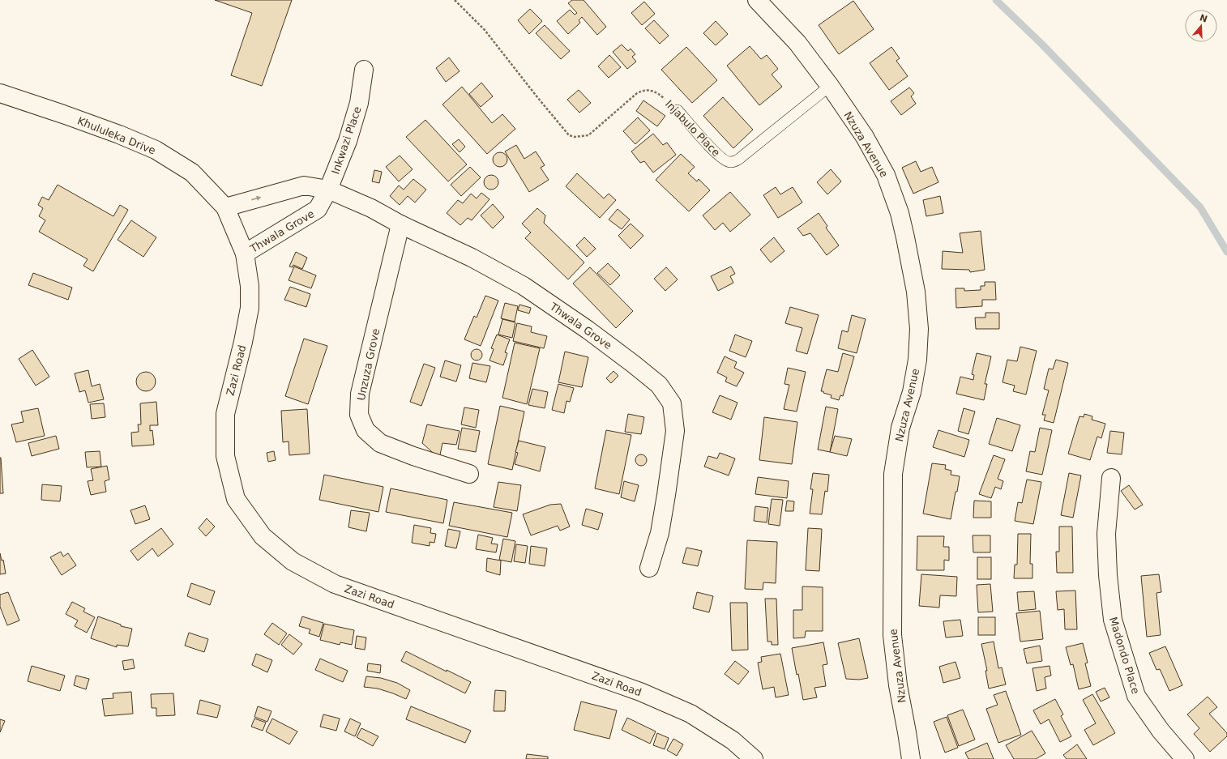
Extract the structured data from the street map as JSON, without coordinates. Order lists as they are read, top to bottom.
{
  "streets": {
    "street": [
      "Khululeka Drive",
      "Inkwazi Place",
      "Nzuza Avenue",
      "Thwala Grove",
      "Unzuza Grove",
      "Zazi Road",
      "Madondo Place"
    ],
    "lane": ["Injabulo Place"]
  },
  "crossings": [
    ["Injabulo Place", "Nzuza Avenue"],
    ["Khululeka Drive", "Thwala Grove"],
    ["Khululeka Drive", "Zazi Road"],
    ["Inkwazi Place", "Thwala Grove"],
    ["Thwala Grove", "Unzuza Grove"],
    ["Thwala Grove", "Zazi Road"]
  ],
  "north": "top"
}
